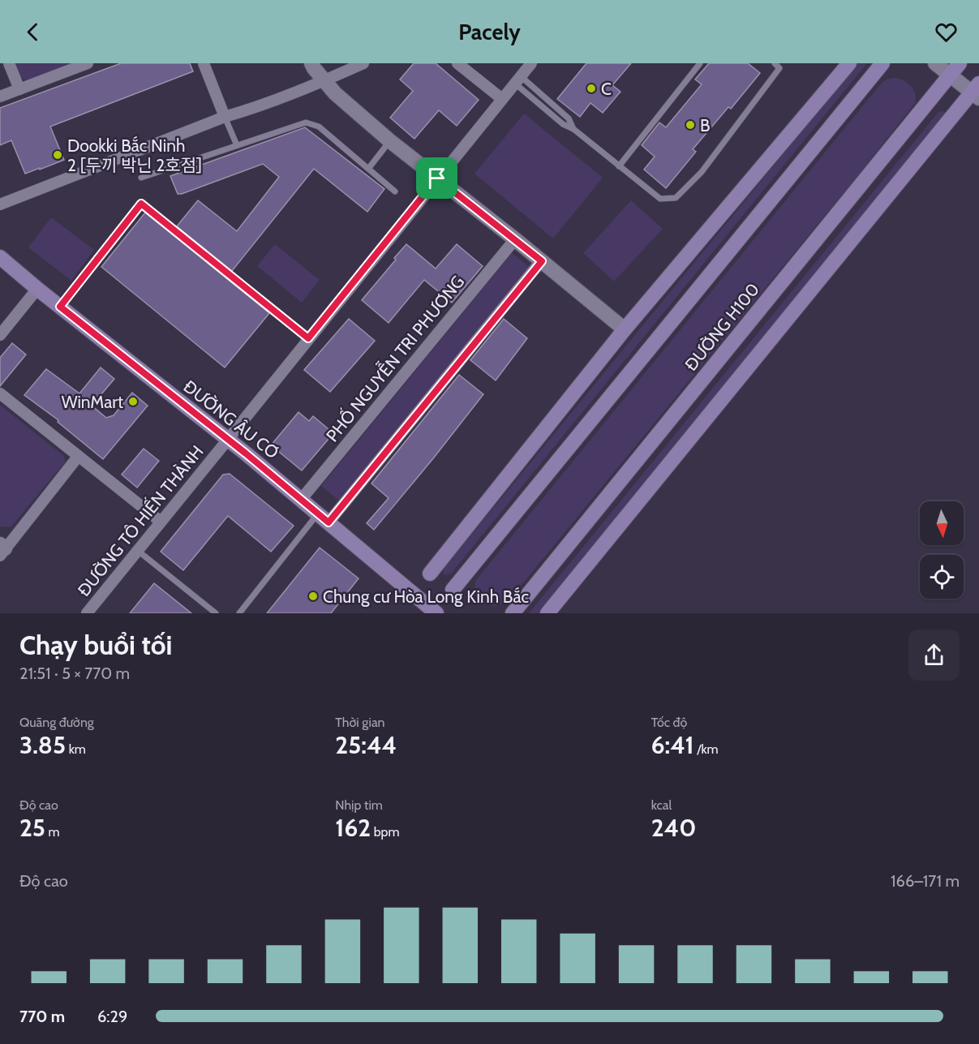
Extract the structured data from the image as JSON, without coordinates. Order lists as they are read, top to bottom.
{
  "streets": {
    "main road": ["ĐƯỜNG H100", "ĐƯỜNG ÂU CƠ"],
    "street": ["PHỐ NGUYỄN TRI PHƯƠNG", "ĐƯỜNG TÔ HIẾN THÀNH"]
  },
  "crossings": [
    ["PHỐ NGUYỄN TRI PHƯƠNG", "ĐƯỜNG ÂU CƠ"],
    ["ĐƯỜNG ÂU CƠ", "ĐƯỜNG TÔ HIẾN THÀNH"]
  ],
  "places": [
    "C",
    "B",
    "Dookki Bắc Ninh 2 [두끼 박닌 2호점]",
    "WinMart",
    "Chung cư Hòa Long Kinh Bắc"
  ],
  "north": "bottom",
  "page": {
    "header": "Pacely",
    "heading": ["Chạy buổi tối", "21:51 · 5 × 770 m"],
    "stats": [
      ["Quãng đường", "3.85 km"],
      ["Thời gian", "25:44"],
      ["Tốc độ", "6:41 /km"],
      ["Độ cao", "25 m"],
      ["Nhịp tim", "162 bpm"],
      ["kcal", "240"]
    ],
    "chart": ["Độ cao", "166–171 m"],
    "list": [
      {
        "name": "770 m",
        "note": "6:29"
      }
    ]
  }
}
